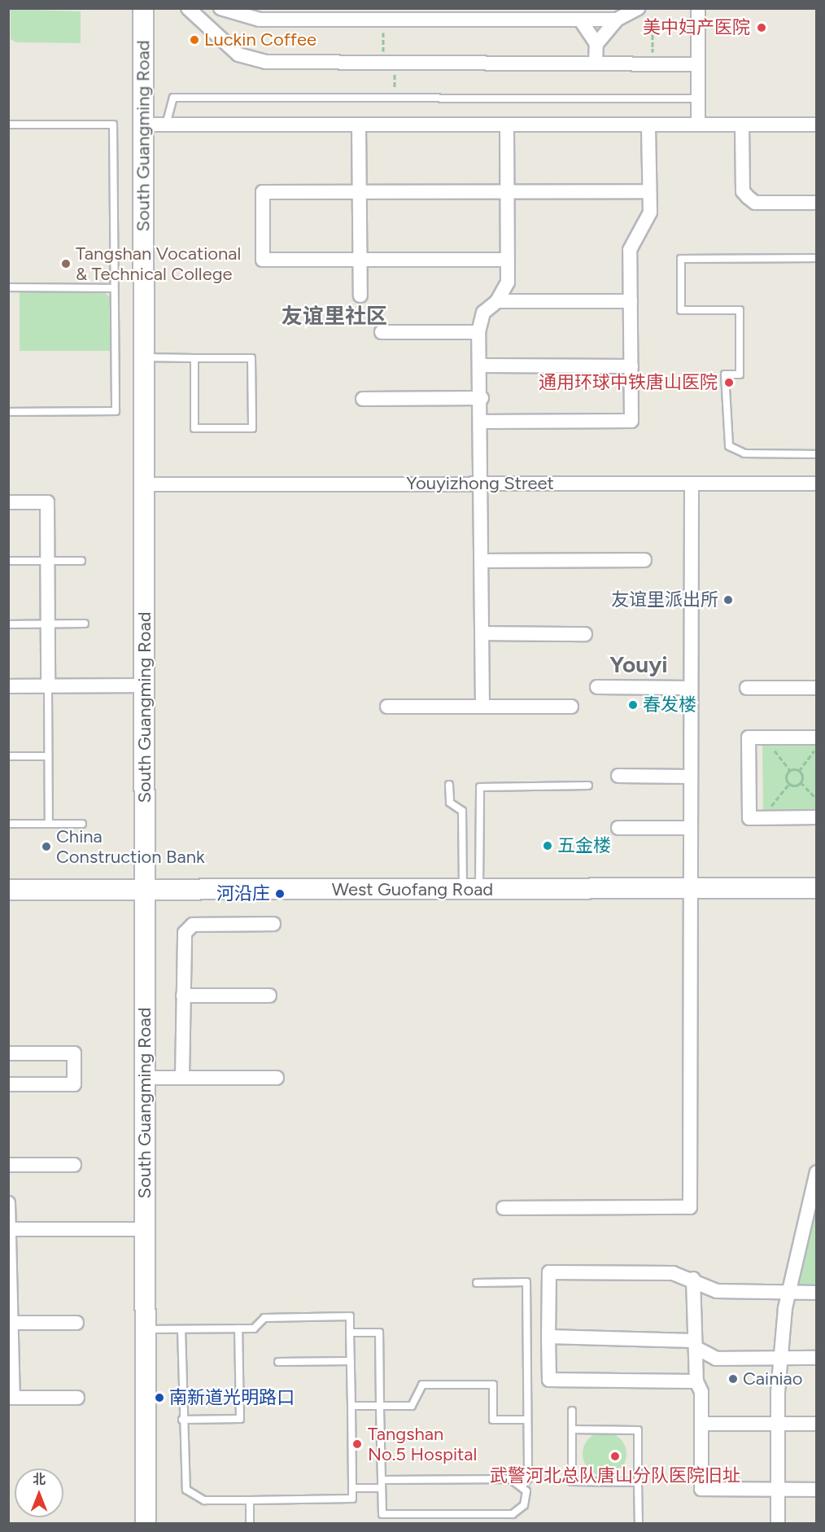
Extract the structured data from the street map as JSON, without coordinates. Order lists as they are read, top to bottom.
{
  "streets": {
    "main road": ["South Guangming Road", "West Guofang Road"],
    "street": ["Youyizhong Street"]
  },
  "crossings": [
    ["South Guangming Road", "Youyizhong Street"],
    ["South Guangming Road", "West Guofang Road"]
  ],
  "districts": ["友谊里社区", "Youyi"],
  "places": [
    "美中妇产医院",
    "Luckin Coffee",
    "Tangshan Vocational & Technical College",
    "通用环球中铁唐山医院",
    "友谊里派出所",
    "春发楼",
    "五金楼",
    "China Construction Bank",
    "河沿庄",
    "Cainiao",
    "南新道光明路口",
    "Tangshan No.5 Hospital",
    "武警河北总队唐山分队医院旧址"
  ],
  "north": "top"
}
